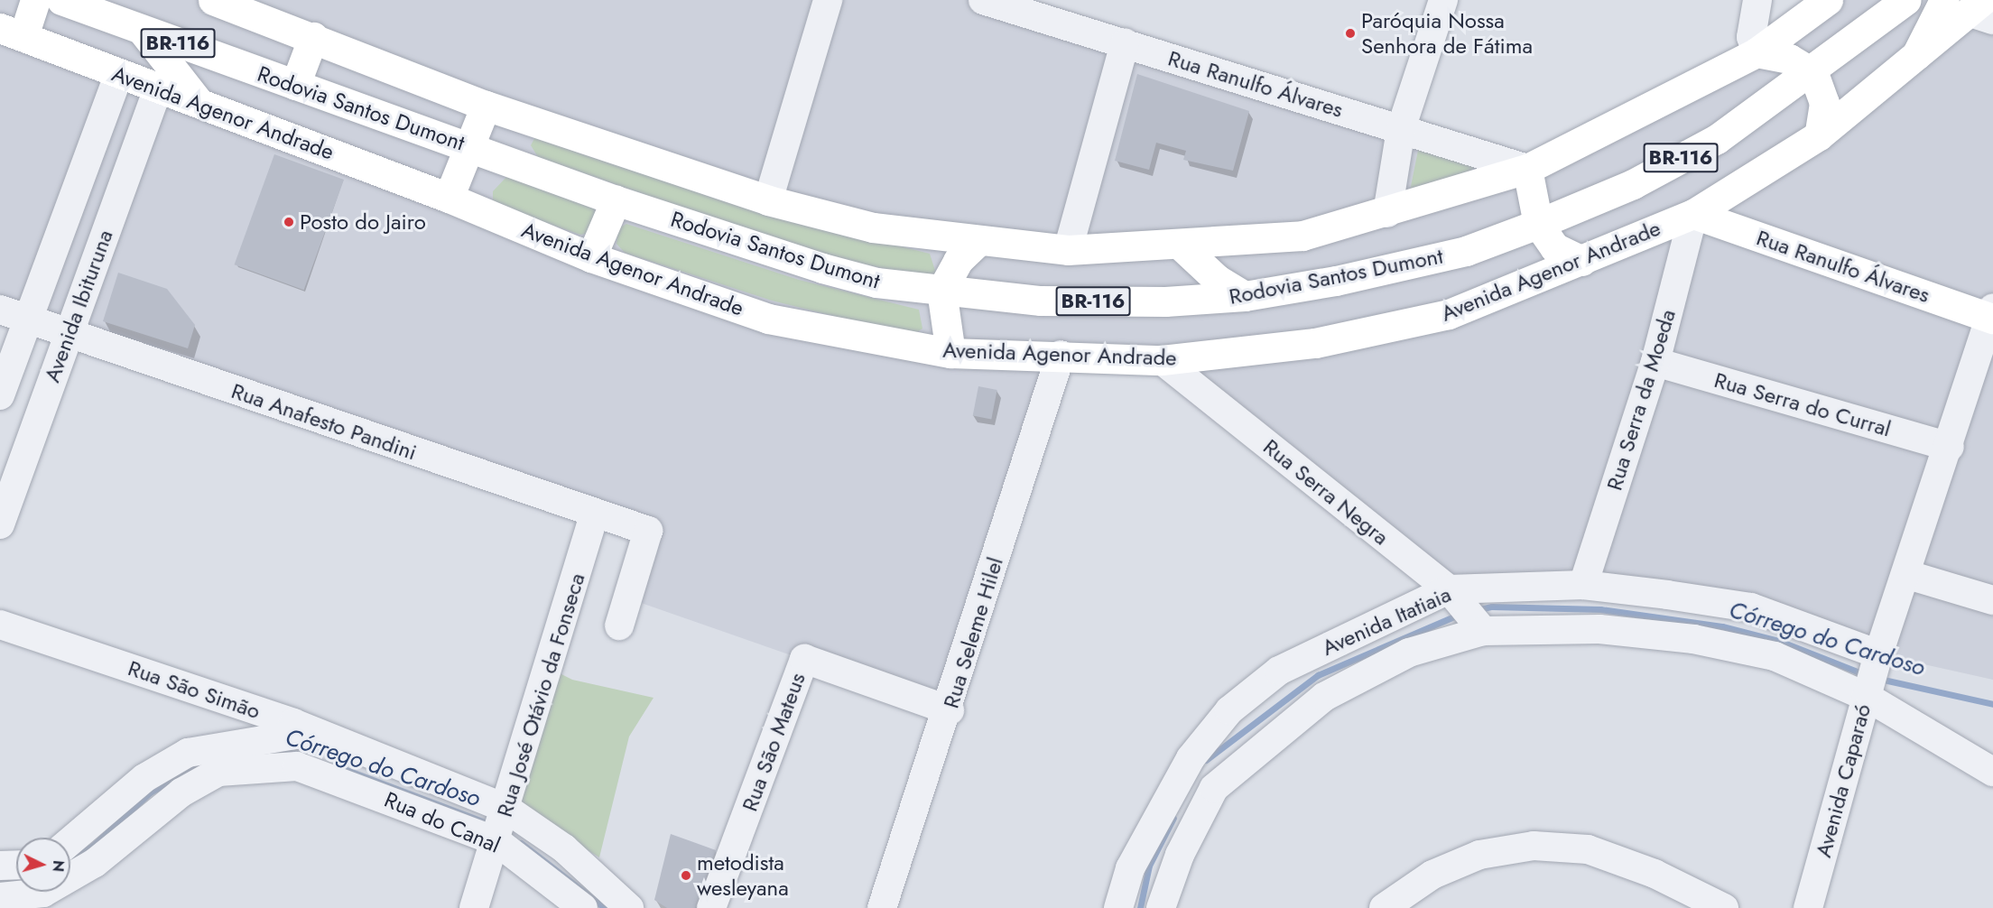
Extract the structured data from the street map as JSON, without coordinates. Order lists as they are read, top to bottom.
{
  "streets": {
    "main road": [
      "BR-116",
      "Rua Ranulfo Álvares",
      "Rodovia Santos Dumont",
      "Avenida Agenor Andrade"
    ],
    "street": [
      "Avenida Ibituruna",
      "Rua Serra da Moeda",
      "Rua Serra do Curral",
      "Rua Anafesto Pandini",
      "Rua Serra Negra",
      "Avenida Itatiaia",
      "Rua Seleme Hilel",
      "Rua São Simão",
      "Rua José Otávio da Fonseca",
      "Rua São Mateus",
      "Avenida Caparaó",
      "Rua do Canal"
    ]
  },
  "crossings": [
    ["Rua Ranulfo Álvares", "Avenida Agenor Andrade"],
    ["Rua Ranulfo Álvares", "Rua Serra da Moeda"],
    ["Rua Ranulfo Álvares", "Avenida Caparaó"],
    ["Avenida Agenor Andrade", "Avenida Ibituruna"],
    ["Avenida Agenor Andrade", "Rua Serra da Moeda"],
    ["Avenida Agenor Andrade", "Rua Serra Negra"],
    ["Avenida Agenor Andrade", "Rua Seleme Hilel"],
    ["Avenida Ibituruna", "Rua Anafesto Pandini"],
    ["Rua Serra da Moeda", "Rua Serra do Curral"],
    ["Rua Serra da Moeda", "Avenida Itatiaia"],
    ["Rua Serra do Curral", "Avenida Caparaó"],
    ["Rua Anafesto Pandini", "Rua José Otávio da Fonseca"],
    ["Rua Serra Negra", "Avenida Itatiaia"],
    ["Avenida Itatiaia", "Avenida Caparaó"],
    ["Rua Seleme Hilel", "Rua São Mateus"],
    ["Rua São Simão", "Rua José Otávio da Fonseca"],
    ["Rua São Simão", "Rua do Canal"],
    ["Rua José Otávio da Fonseca", "Rua do Canal"]
  ],
  "water": ["Córrego do Cardoso"],
  "places": ["Paróquia Nossa Senhora de Fátima", "Posto do Jairo", "metodista wesleyana"],
  "north": "right"
}
